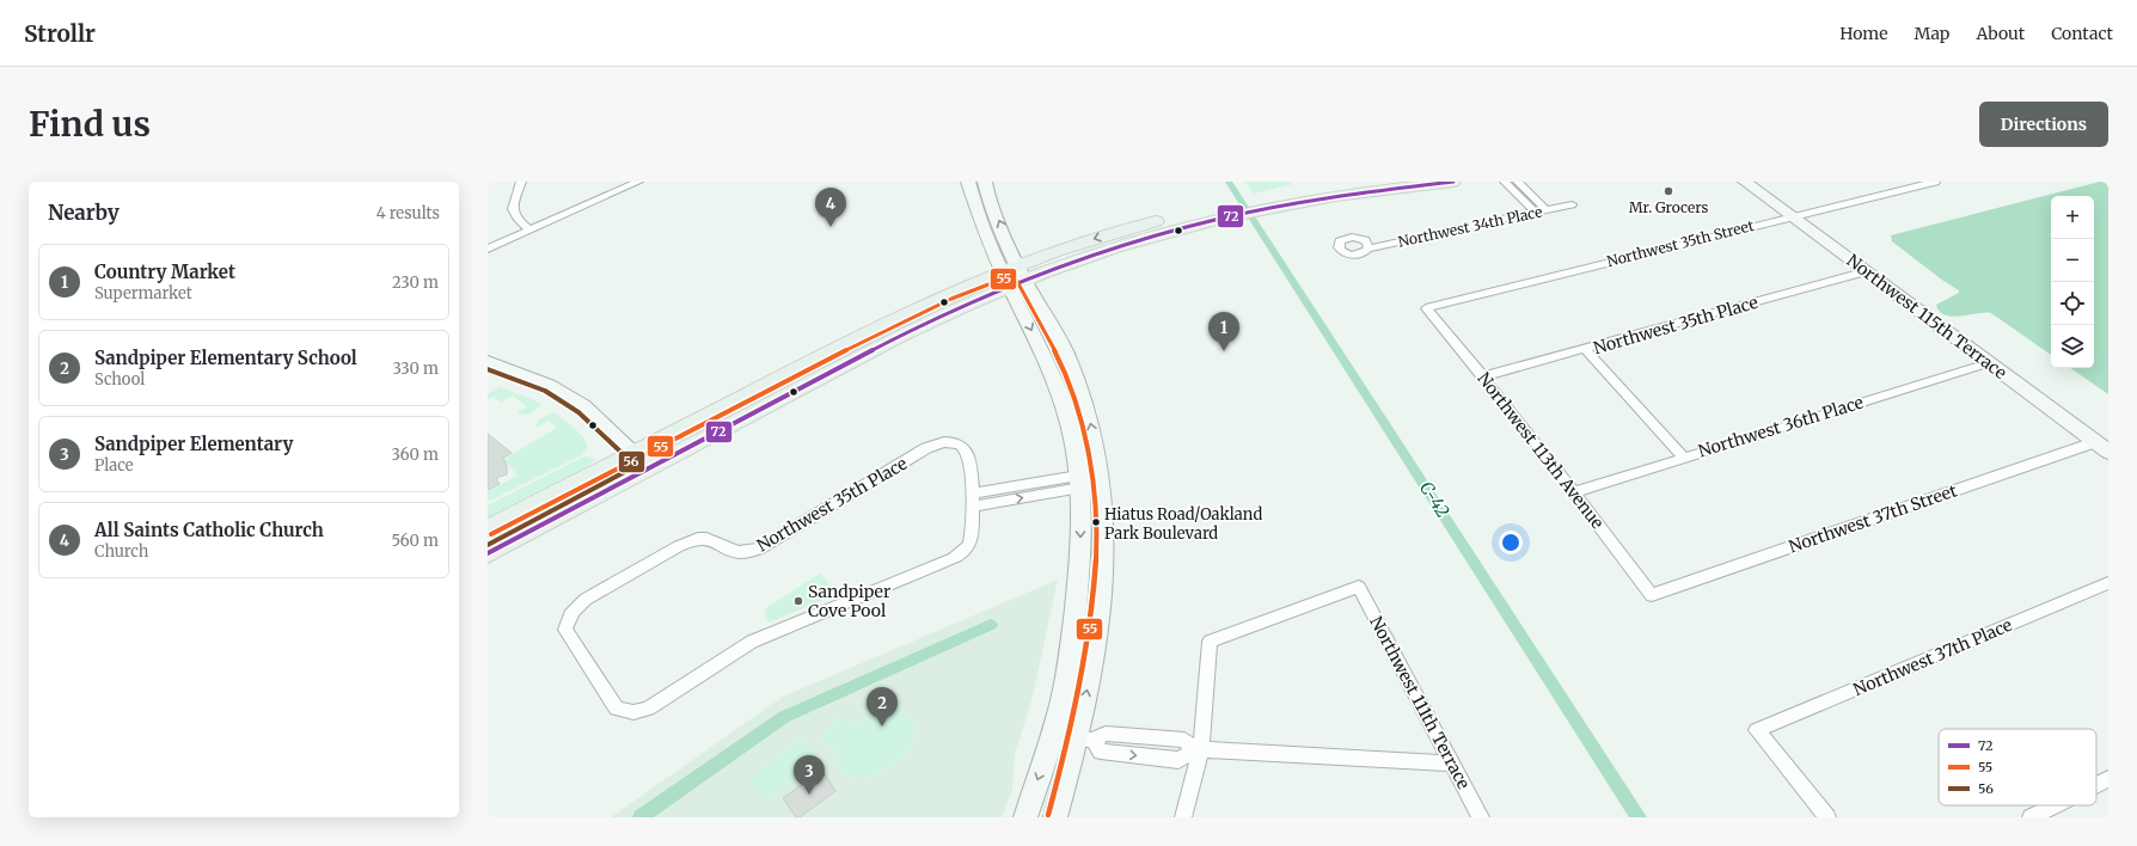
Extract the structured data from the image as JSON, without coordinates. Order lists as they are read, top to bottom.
{
  "streets": {
    "main road": ["Northwest 115th Terrace"],
    "street": [
      "Northwest 34th Place",
      "Northwest 35th Street",
      "Northwest 35th Place",
      "Northwest 36th Place",
      "Northwest 113th Avenue",
      "Northwest 37th Street",
      "Northwest 37th Place",
      "Northwest 111th Terrace"
    ]
  },
  "crossings": [
    ["Northwest 35th Street", "Northwest 115th Terrace"],
    ["Northwest 35th Street", "Northwest 113th Avenue"],
    ["Northwest 115th Terrace", "Northwest 35th Place"],
    ["Northwest 115th Terrace", "Northwest 36th Place"],
    ["Northwest 115th Terrace", "Northwest 37th Street"],
    ["Northwest 35th Place", "Northwest 113th Avenue"],
    ["Northwest 36th Place", "Northwest 113th Avenue"],
    ["Northwest 113th Avenue", "Northwest 37th Street"]
  ],
  "water": ["C-42"],
  "places": ["Mr. Grocers", "Hiatus Road/Oakland Park Boulevard", "Sandpiper Cove Pool"],
  "lines": ["transit line 72", "transit line 55", "transit line 56"],
  "legend": ["72", "55", "56"],
  "page": {
    "header": "Strollr",
    "nav": [
      "Home",
      "Map",
      "About",
      "Contact"
    ],
    "buttons": "Directions",
    "title": "Find us",
    "heading": ["Nearby", "4 results"],
    "pins": [
      "4",
      "1",
      "2",
      "3"
    ],
    "map_buttons": ["+", "−"],
    "list": [
      {
        "mark": "1",
        "name": "Country Market",
        "note": "Supermarket",
        "value": "230 m"
      },
      {
        "mark": "2",
        "name": "Sandpiper Elementary School",
        "note": "School",
        "value": "330 m"
      },
      {
        "mark": "3",
        "name": "Sandpiper Elementary",
        "note": "Place",
        "value": "360 m"
      },
      {
        "mark": "4",
        "name": "All Saints Catholic Church",
        "note": "Church",
        "value": "560 m"
      }
    ]
  }
}
